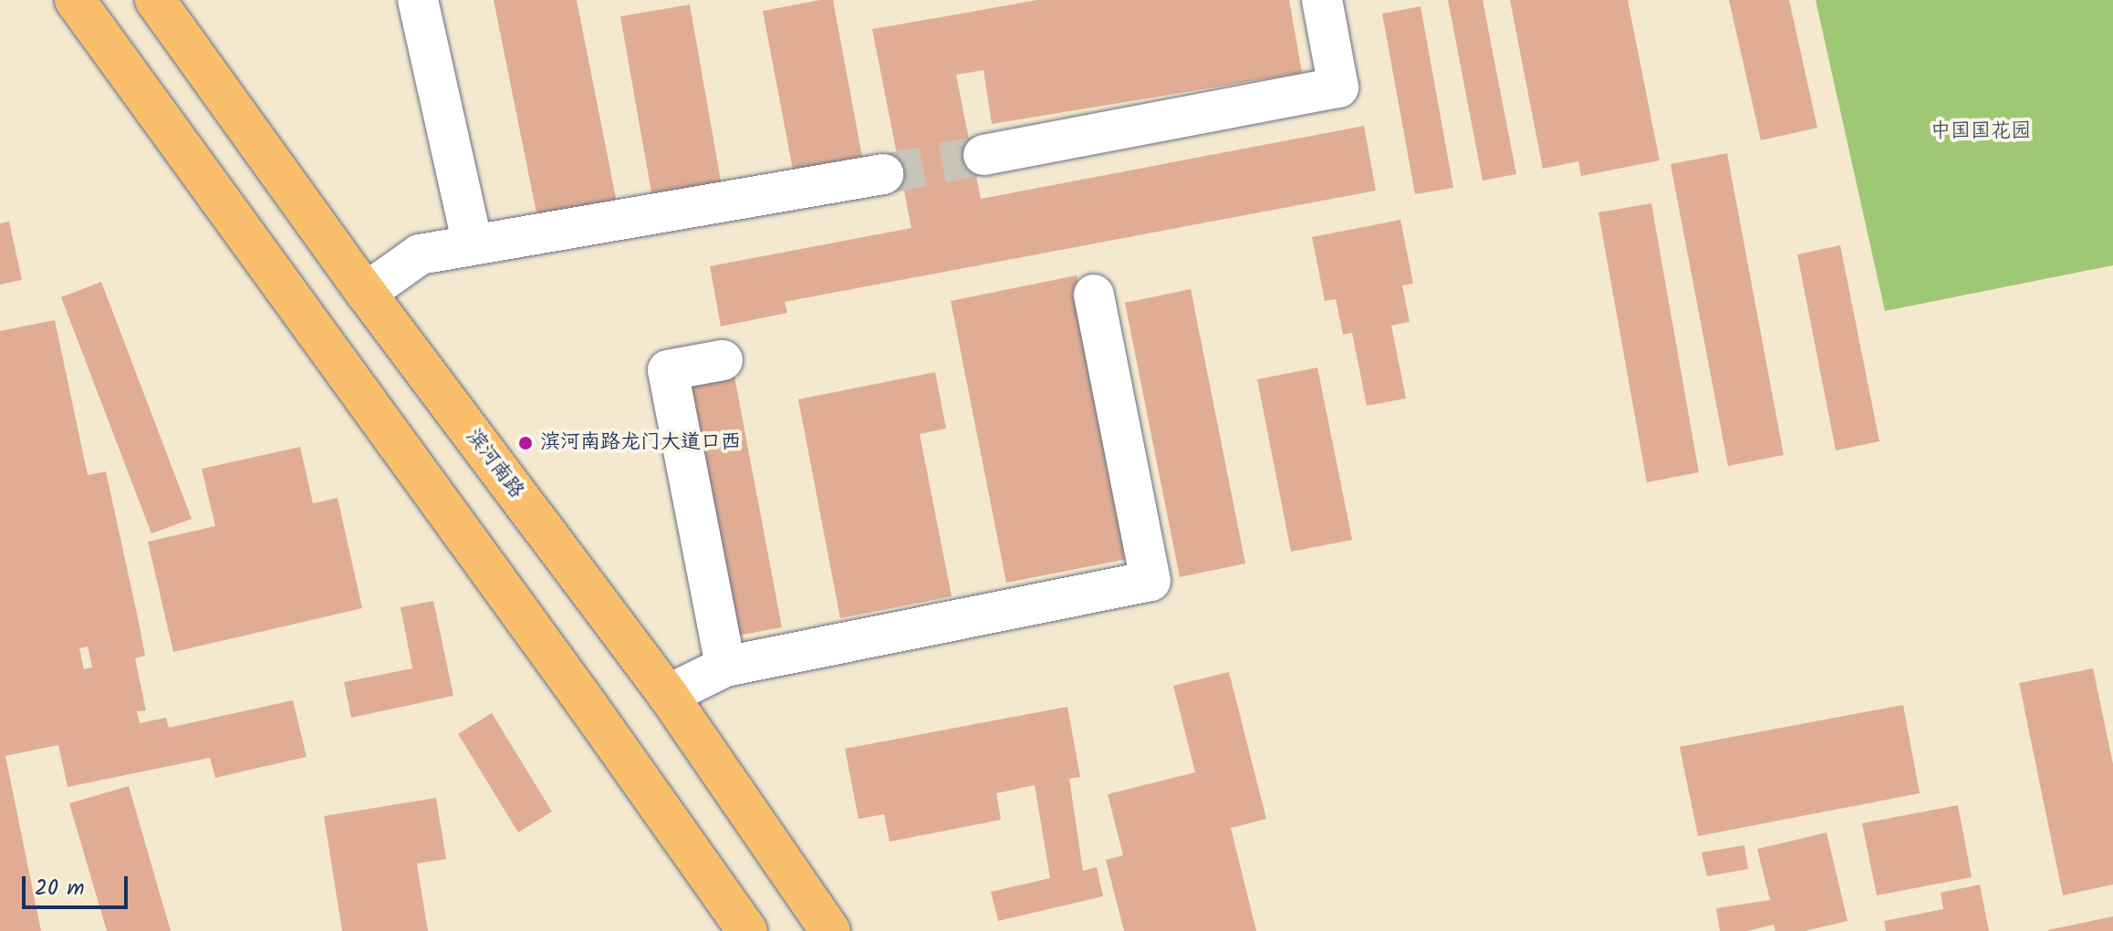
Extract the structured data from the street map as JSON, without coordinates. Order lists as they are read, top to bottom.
{
  "streets": {
    "main road": ["滨河南路"]
  },
  "parks": ["中国国花园"],
  "places": ["滨河南路龙门大道口西"],
  "scale_bar": "20 m"
}
